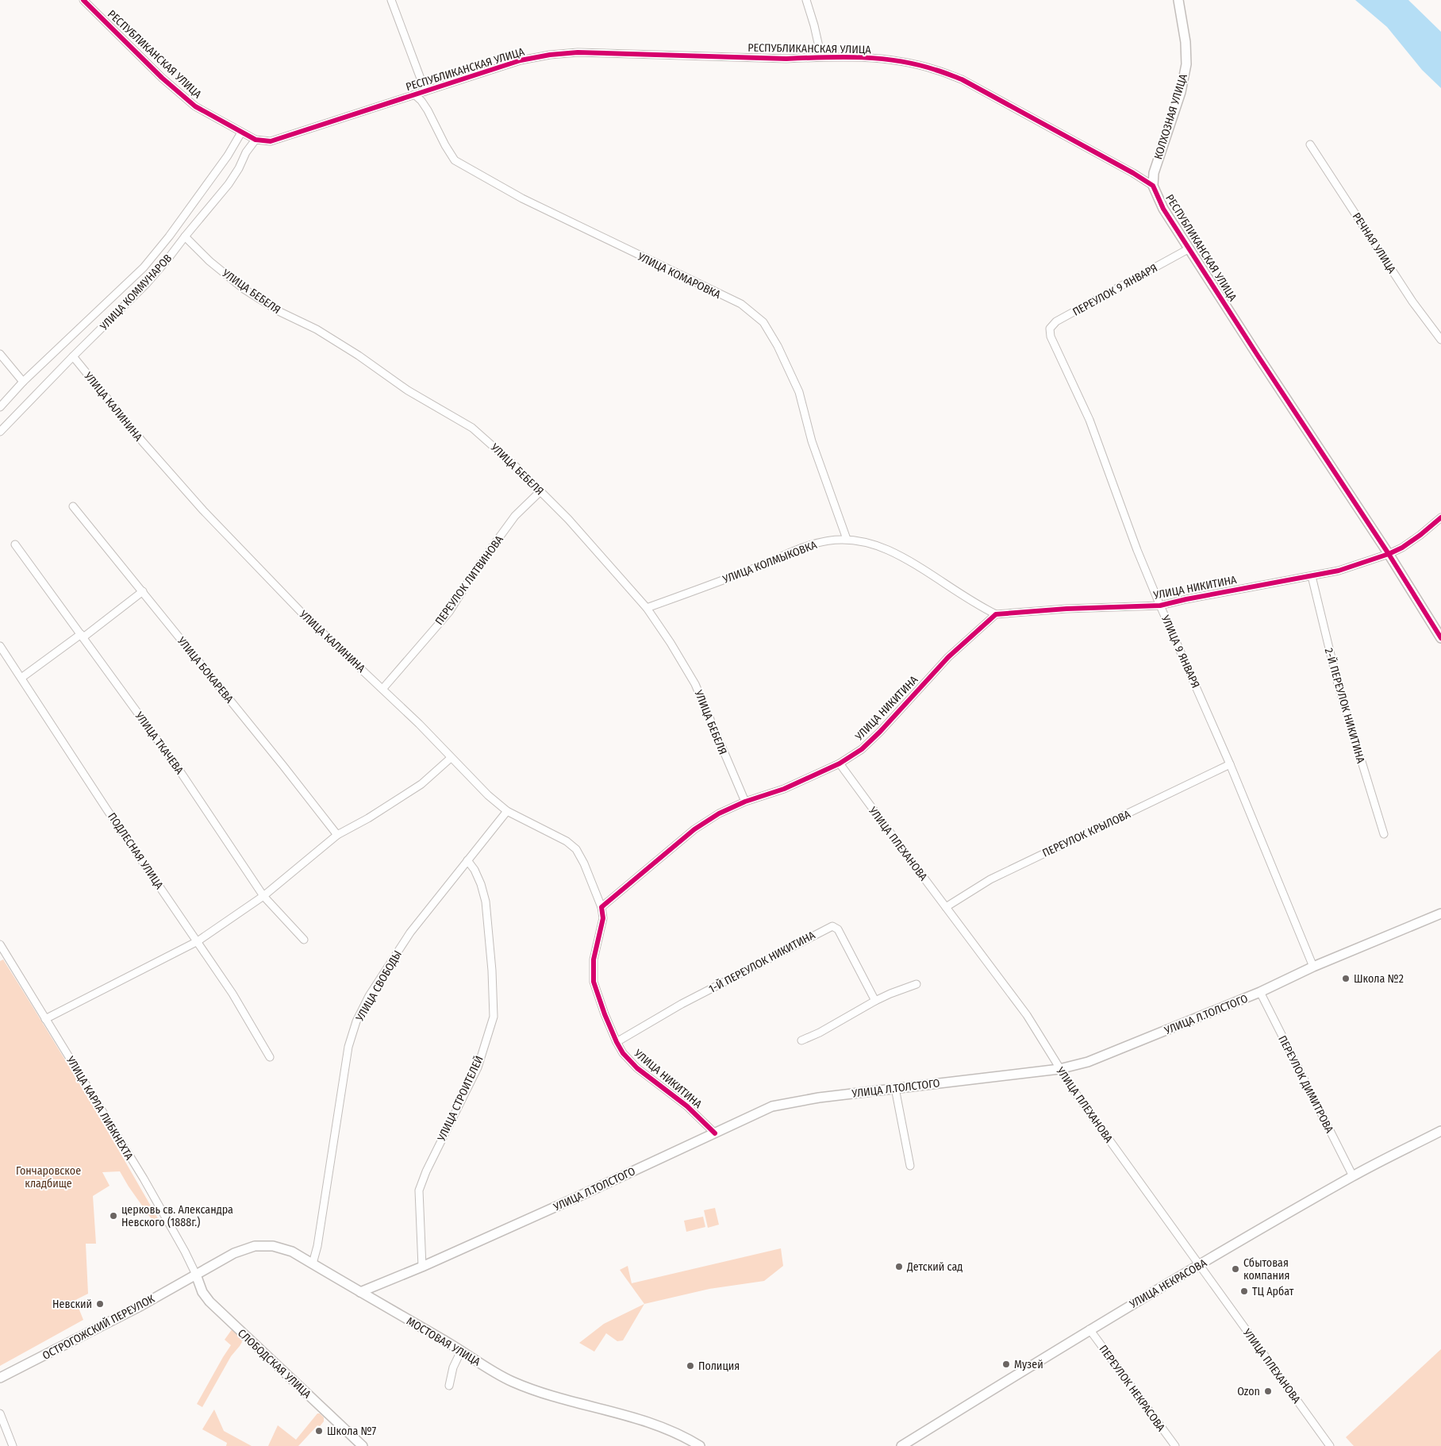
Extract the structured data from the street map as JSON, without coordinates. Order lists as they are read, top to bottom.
{
  "streets": {
    "street": [
      "РЕСПУБЛИКАНСКАЯ УЛИЦА",
      "КОЛХОЗНАЯ УЛИЦА",
      "РЕЧНАЯ УЛИЦА",
      "УЛИЦА КОМАРОВКА",
      "ПЕРЕУЛОК 9 ЯНВАРЯ",
      "УЛИЦА БЕБЕЛЯ",
      "УЛИЦА КОММУНАРОВ",
      "УЛИЦА КАЛИНИНА",
      "УЛИЦА КОЛМЫКОВКА",
      "ПЕРЕУЛОК ЛИТВИНОВА",
      "УЛИЦА НИКИТИНА",
      "УЛИЦА 9 ЯНВАРЯ",
      "УЛИЦА БОКАРЕВА",
      "2-Й ПЕРЕУЛОК НИКИТИНА",
      "УЛИЦА ТКАЧЕВА",
      "ПЕРЕУЛОК КРЫЛОВА",
      "УЛИЦА ПЛЕХАНОВА",
      "ПОДЛЕСНАЯ УЛИЦА",
      "1-Й ПЕРЕУЛОК НИКИТИНА",
      "УЛИЦА СВОБОДЫ",
      "УЛИЦА Л.ТОЛСТОГО",
      "ПЕРЕУЛОК ДИМИТРОВА",
      "УЛИЦА СТРОИТЕЛЕЙ",
      "УЛИЦА КАРЛА ЛИБКНЕХТА",
      "УЛИЦА НЕКРАСОВА",
      "ОСТРОГОЖСКИЙ ПЕРЕУЛОК",
      "МОСТОВАЯ УЛИЦА",
      "СЛОБОДСКАЯ УЛИЦА",
      "ПЕРЕУЛОК НЕКРАСОВА"
    ]
  },
  "crossings": [
    ["РЕСПУБЛИКАНСКАЯ УЛИЦА", "КОЛХОЗНАЯ УЛИЦА"],
    ["РЕСПУБЛИКАНСКАЯ УЛИЦА", "УЛИЦА КОМАРОВКА"],
    ["РЕСПУБЛИКАНСКАЯ УЛИЦА", "ПЕРЕУЛОК 9 ЯНВАРЯ"],
    ["РЕСПУБЛИКАНСКАЯ УЛИЦА", "УЛИЦА КОММУНАРОВ"],
    ["РЕСПУБЛИКАНСКАЯ УЛИЦА", "УЛИЦА НИКИТИНА"],
    ["УЛИЦА КОМАРОВКА", "УЛИЦА КОЛМЫКОВКА"],
    ["ПЕРЕУЛОК 9 ЯНВАРЯ", "УЛИЦА 9 ЯНВАРЯ"],
    ["УЛИЦА БЕБЕЛЯ", "УЛИЦА КОММУНАРОВ"],
    ["УЛИЦА БЕБЕЛЯ", "УЛИЦА КОЛМЫКОВКА"],
    ["УЛИЦА БЕБЕЛЯ", "ПЕРЕУЛОК ЛИТВИНОВА"],
    ["УЛИЦА БЕБЕЛЯ", "УЛИЦА НИКИТИНА"],
    ["УЛИЦА КОММУНАРОВ", "УЛИЦА КАЛИНИНА"],
    ["УЛИЦА КАЛИНИНА", "ПЕРЕУЛОК ЛИТВИНОВА"],
    ["УЛИЦА КАЛИНИНА", "УЛИЦА НИКИТИНА"],
    ["УЛИЦА КАЛИНИНА", "УЛИЦА СВОБОДЫ"],
    ["УЛИЦА КОЛМЫКОВКА", "УЛИЦА НИКИТИНА"],
    ["УЛИЦА НИКИТИНА", "УЛИЦА 9 ЯНВАРЯ"],
    ["УЛИЦА НИКИТИНА", "2-Й ПЕРЕУЛОК НИКИТИНА"],
    ["УЛИЦА НИКИТИНА", "УЛИЦА ПЛЕХАНОВА"],
    ["УЛИЦА НИКИТИНА", "1-Й ПЕРЕУЛОК НИКИТИНА"],
    ["УЛИЦА НИКИТИНА", "УЛИЦА Л.ТОЛСТОГО"],
    ["УЛИЦА 9 ЯНВАРЯ", "ПЕРЕУЛОК КРЫЛОВА"],
    ["УЛИЦА 9 ЯНВАРЯ", "УЛИЦА Л.ТОЛСТОГО"],
    ["ПЕРЕУЛОК КРЫЛОВА", "УЛИЦА ПЛЕХАНОВА"],
    ["УЛИЦА ПЛЕХАНОВА", "УЛИЦА Л.ТОЛСТОГО"],
    ["УЛИЦА ПЛЕХАНОВА", "УЛИЦА НЕКРАСОВА"],
    ["УЛИЦА СВОБОДЫ", "УЛИЦА СТРОИТЕЛЕЙ"],
    ["УЛИЦА СВОБОДЫ", "МОСТОВАЯ УЛИЦА"],
    ["УЛИЦА Л.ТОЛСТОГО", "ПЕРЕУЛОК ДИМИТРОВА"],
    ["УЛИЦА Л.ТОЛСТОГО", "УЛИЦА СТРОИТЕЛЕЙ"],
    ["УЛИЦА Л.ТОЛСТОГО", "МОСТОВАЯ УЛИЦА"],
    ["ПЕРЕУЛОК ДИМИТРОВА", "УЛИЦА НЕКРАСОВА"],
    ["УЛИЦА КАРЛА ЛИБКНЕХТА", "ОСТРОГОЖСКИЙ ПЕРЕУЛОК"],
    ["УЛИЦА КАРЛА ЛИБКНЕХТА", "МОСТОВАЯ УЛИЦА"],
    ["УЛИЦА КАРЛА ЛИБКНЕХТА", "СЛОБОДСКАЯ УЛИЦА"],
    ["УЛИЦА НЕКРАСОВА", "ПЕРЕУЛОК НЕКРАСОВА"],
    ["ОСТРОГОЖСКИЙ ПЕРЕУЛОК", "МОСТОВАЯ УЛИЦА"],
    ["ОСТРОГОЖСКИЙ ПЕРЕУЛОК", "СЛОБОДСКАЯ УЛИЦА"],
    ["МОСТОВАЯ УЛИЦА", "СЛОБОДСКАЯ УЛИЦА"]
  ],
  "parks": ["Гончаровское кладбище"],
  "places": [
    "Школа №2",
    "церковь св. Александра Невского (1888г.)",
    "Детский сад",
    "Сбытовая компания",
    "ТЦ Арбат",
    "Невский",
    "Музей",
    "Полиция",
    "Ozon",
    "Школа №7"
  ]
}
